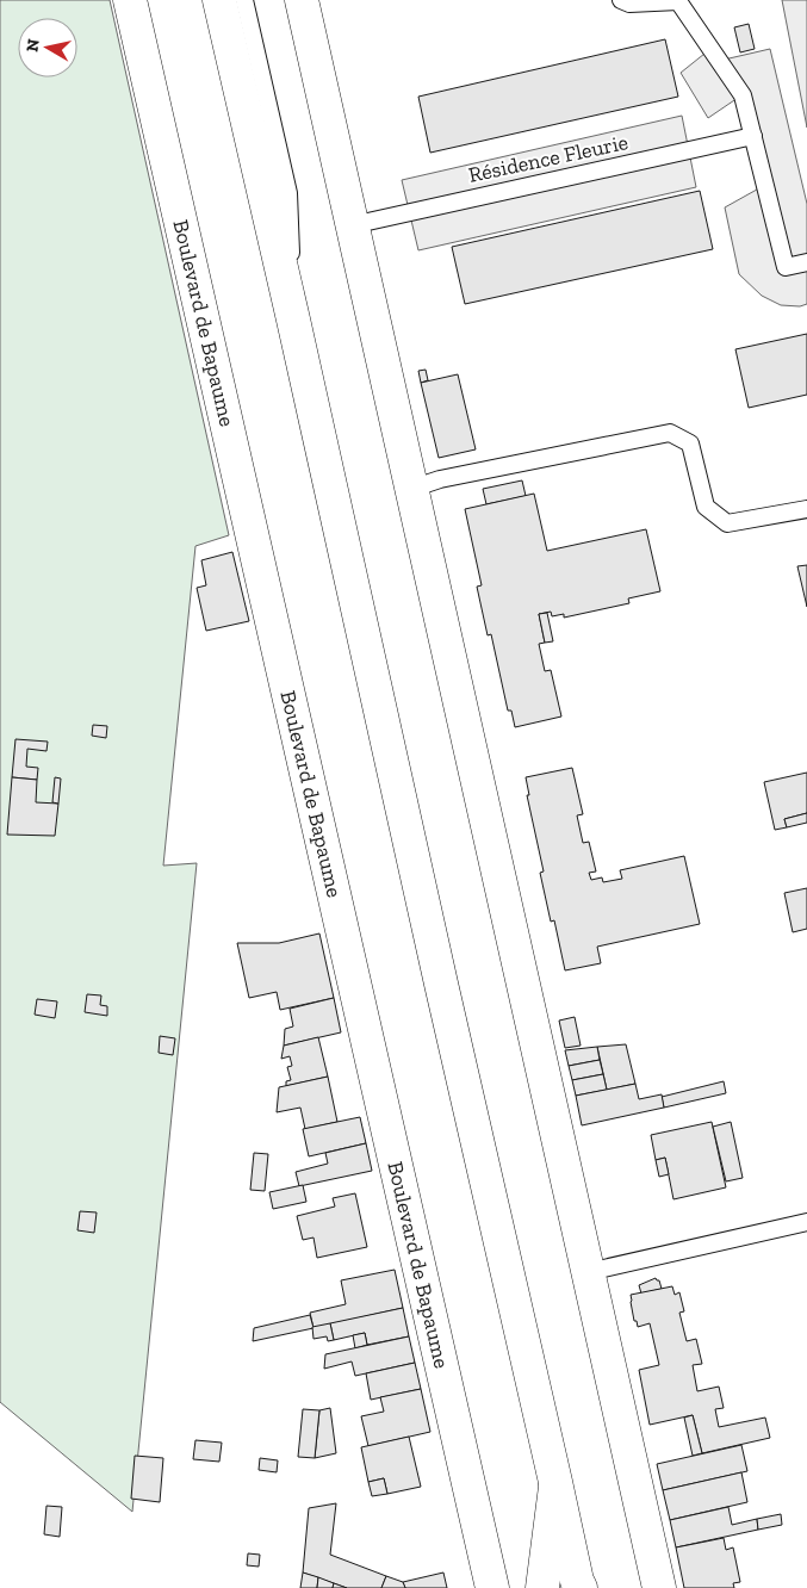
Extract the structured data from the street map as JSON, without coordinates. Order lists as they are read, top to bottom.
{
  "streets": {
    "street": ["Boulevard de Bapaume"],
    "lane": ["Résidence Fleurie"]
  },
  "north": "left"
}
